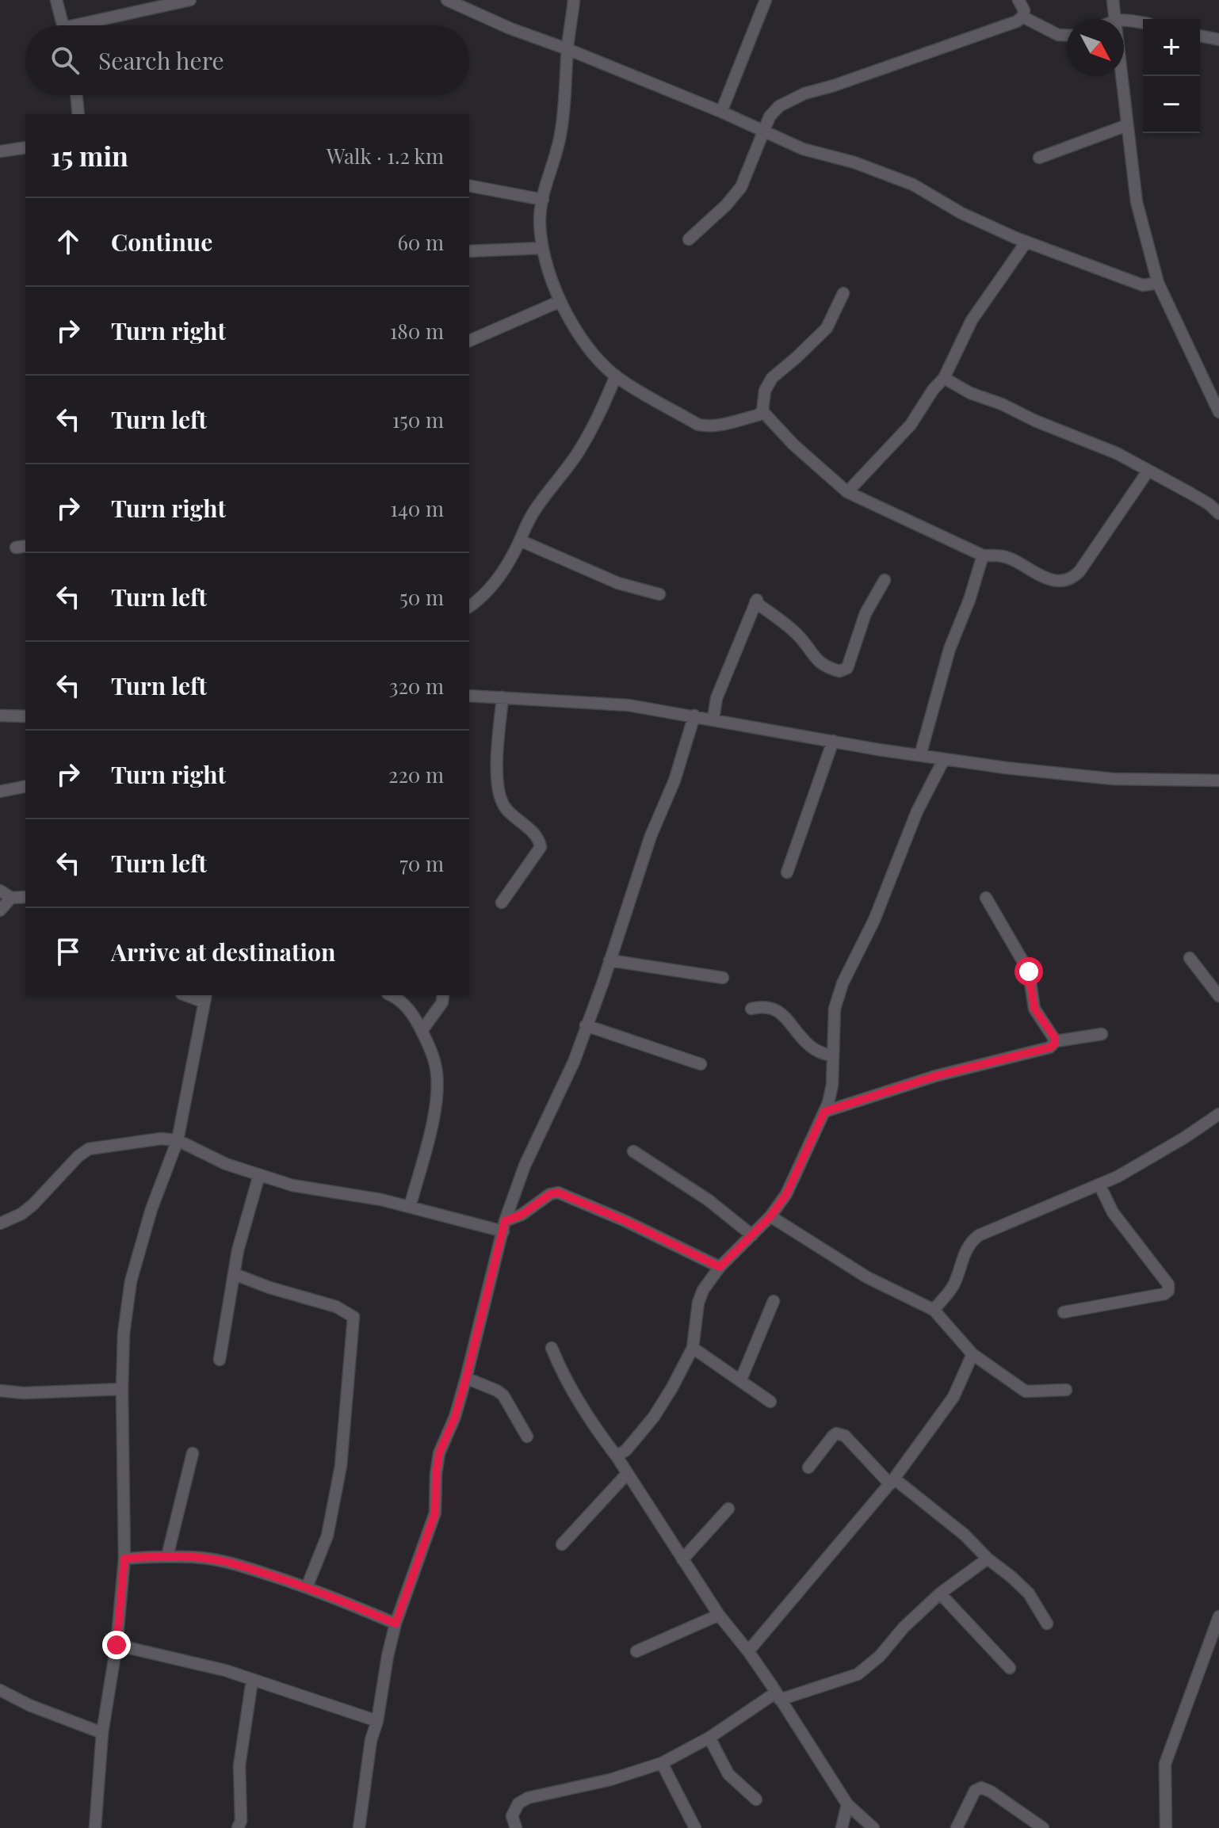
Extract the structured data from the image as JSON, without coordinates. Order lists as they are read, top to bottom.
{
  "north": "bottom right",
  "page": {
    "map_buttons": ["+", "−"],
    "search": "Search here",
    "heading": ["15 min", "Walk · 1.2 km"],
    "list": [
      ["Continue", "60 m"],
      ["Turn right", "180 m"],
      ["Turn left", "150 m"],
      ["Turn right", "140 m"],
      ["Turn left", "50 m"],
      ["Turn left", "320 m"],
      ["Turn right", "220 m"],
      ["Turn left", "70 m"],
      "Arrive at destination"
    ]
  }
}
